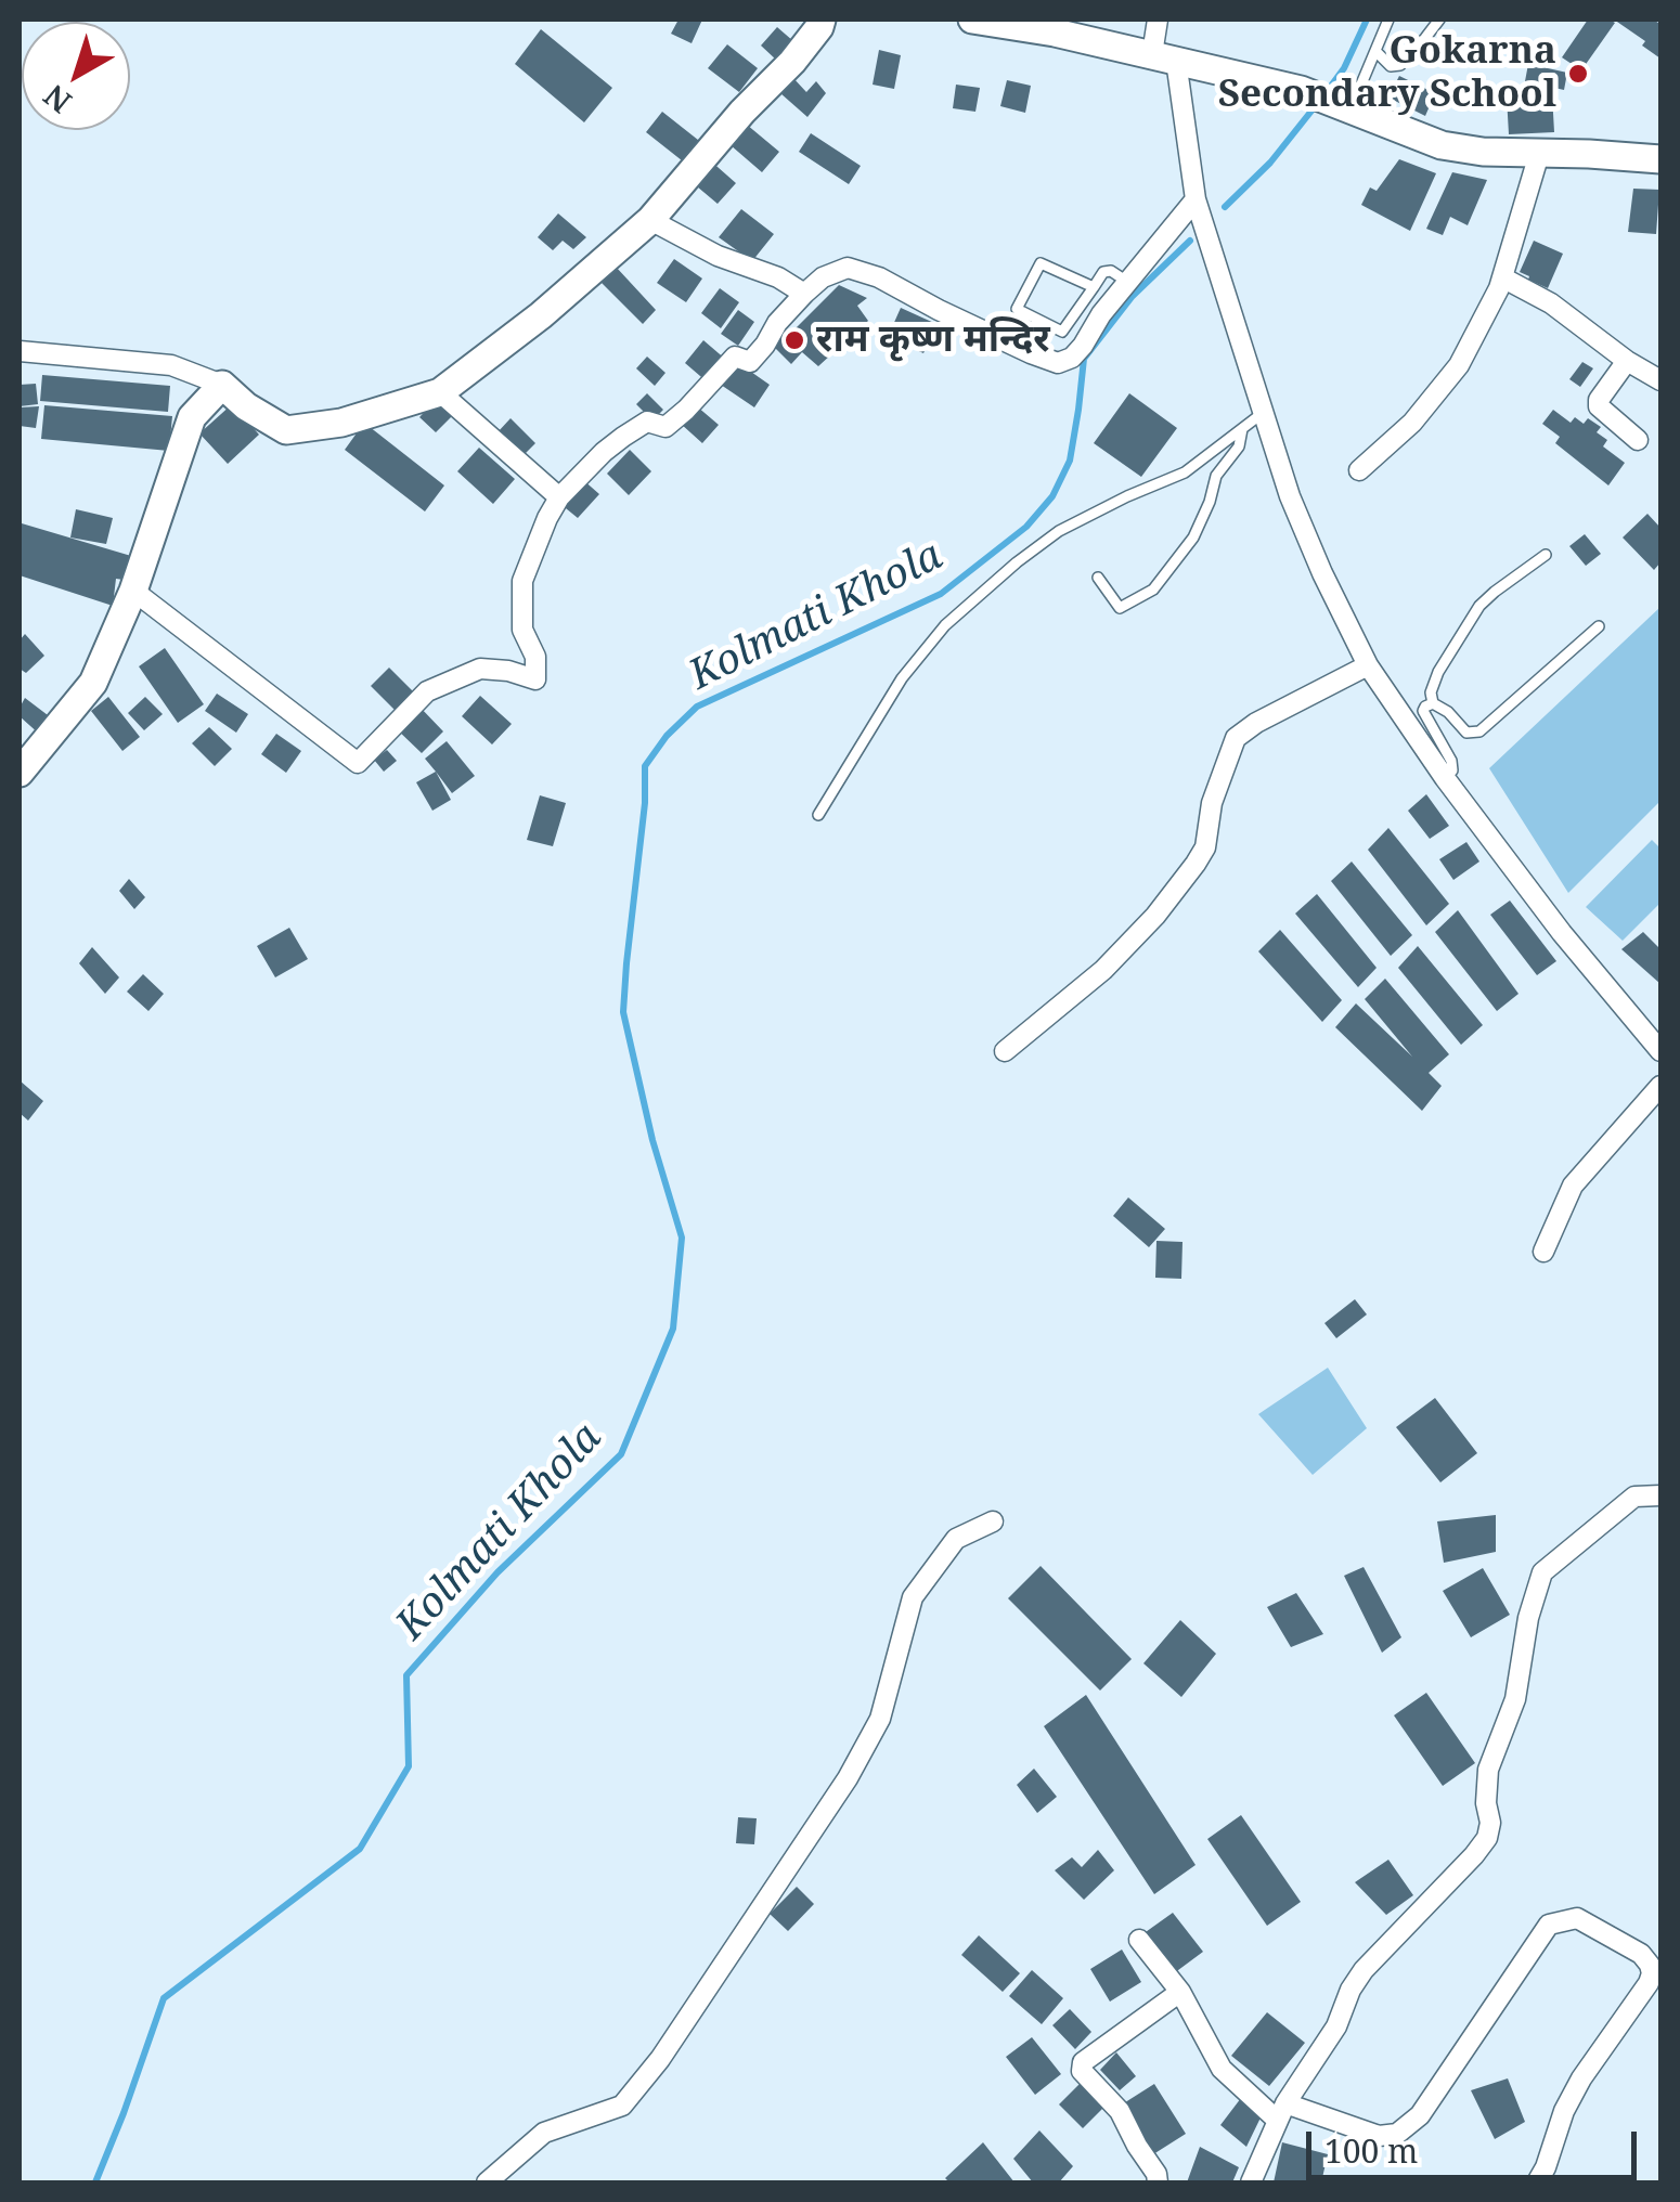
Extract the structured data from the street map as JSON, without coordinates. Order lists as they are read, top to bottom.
{
  "water": ["Kolmati Khola"],
  "places": ["Gokarna Secondary School", "राम कृष्ण मन्दिर"],
  "scale_bar": "100 m",
  "north": "bottom left"
}
